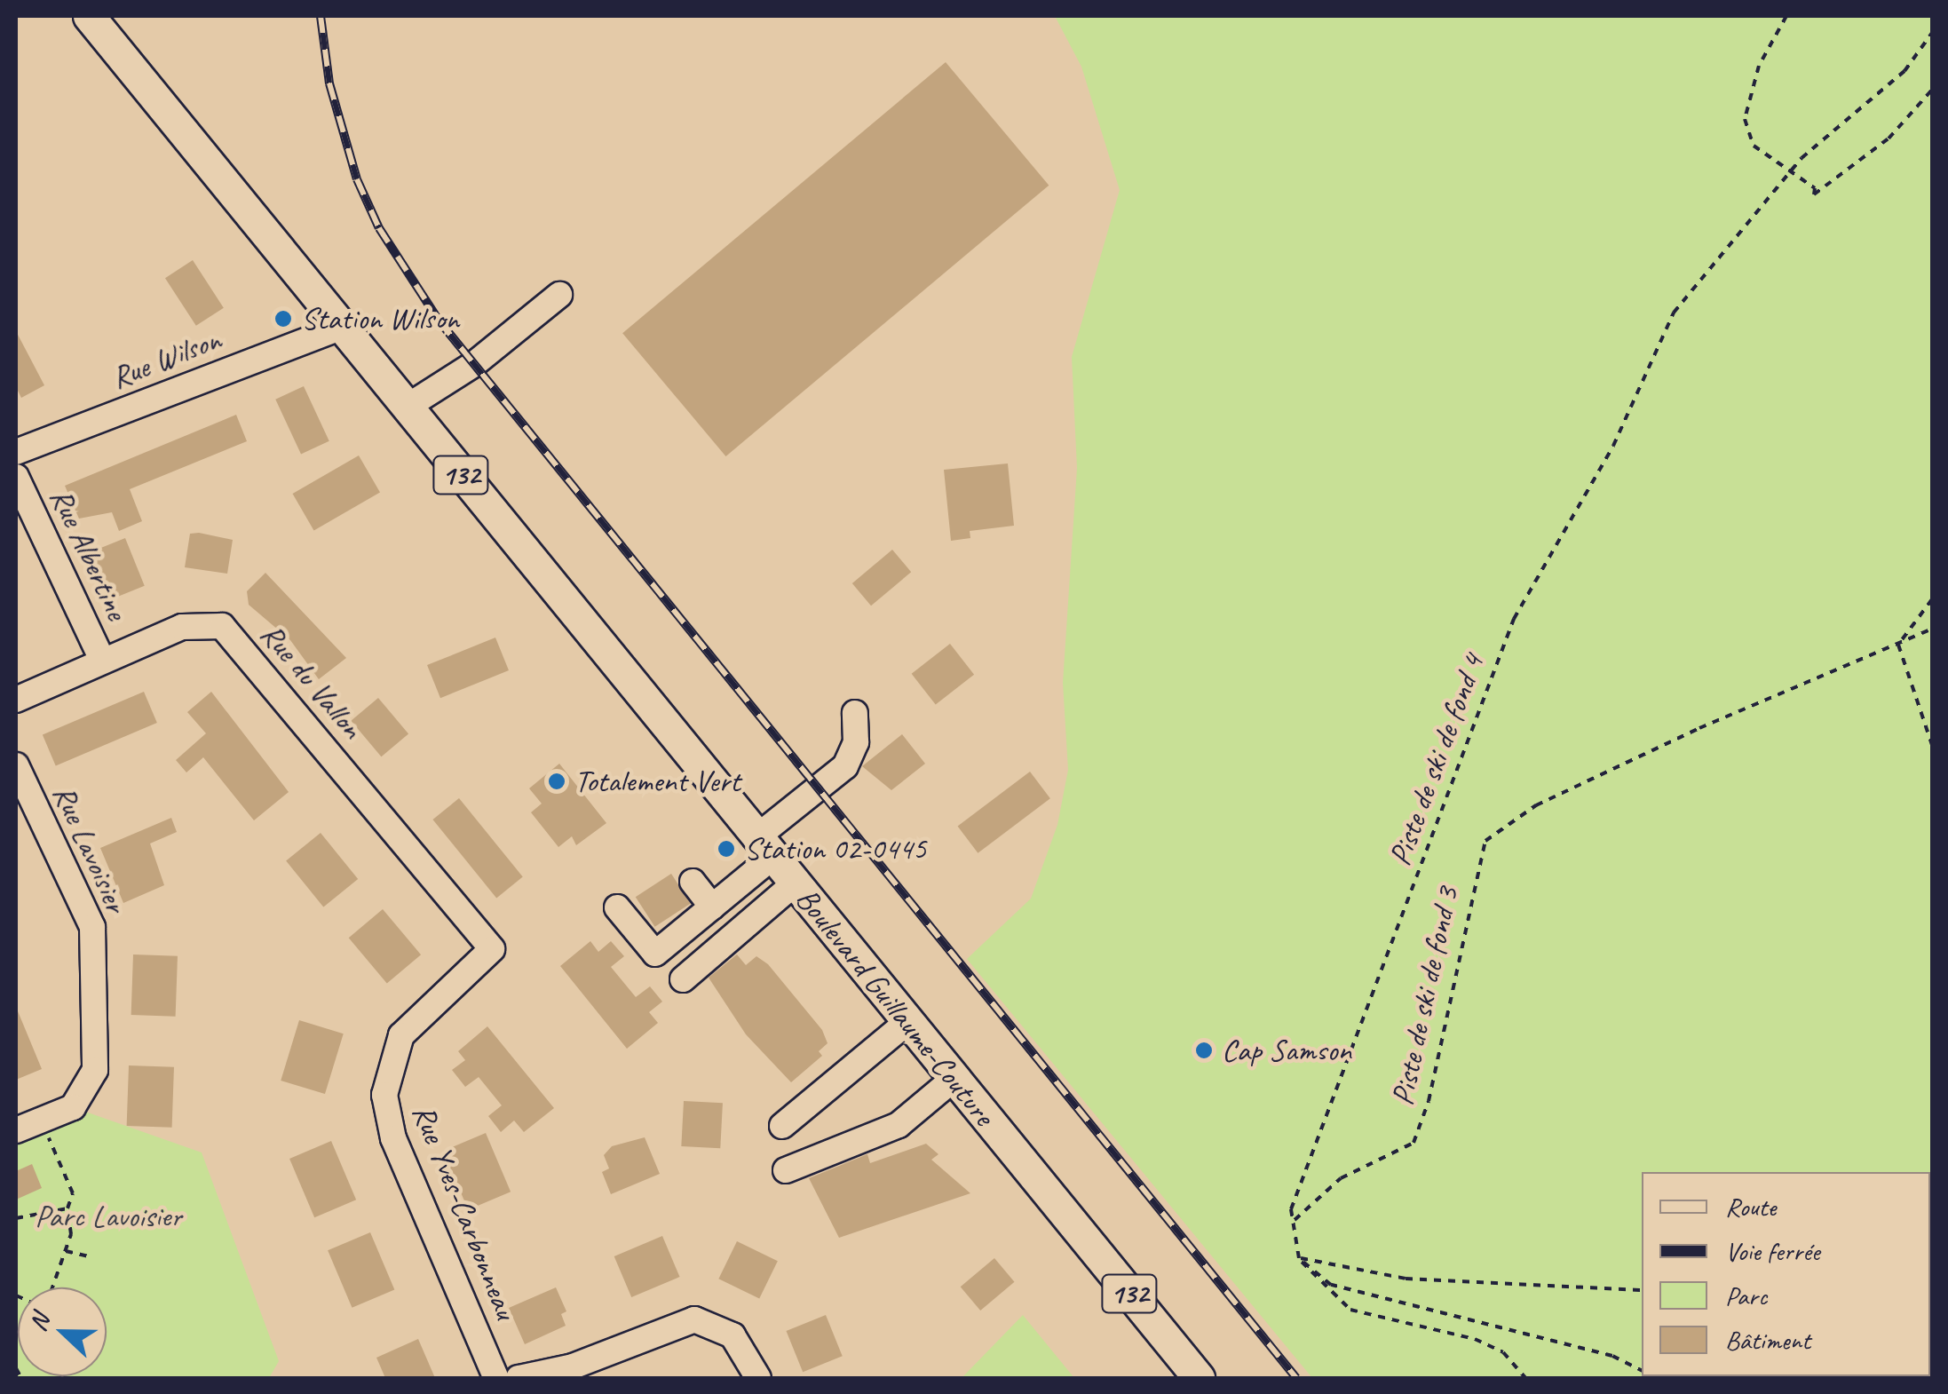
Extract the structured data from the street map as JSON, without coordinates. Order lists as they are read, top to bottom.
{
  "streets": {
    "main road": ["132", "Boulevard Guillaume-Couture"],
    "street": [
      "Rue Wilson",
      "Rue Albertine",
      "Rue du Vallon",
      "Rue Lavoisier",
      "Rue Yves-Carbonneau"
    ],
    "path": ["Piste de ski de fond 4", "Piste de ski de fond 3"]
  },
  "crossings": [
    ["Rue Wilson", "Boulevard Guillaume-Couture"],
    ["Rue Albertine", "Rue du Vallon"],
    ["Rue du Vallon", "Rue Yves-Carbonneau"],
    ["Piste de ski de fond 4", "Piste de ski de fond 3"]
  ],
  "parks": ["Parc Lavoisier"],
  "places": [
    "Station Wilson",
    "Totalement Vert",
    "Station 02-0445",
    "Cap Samson"
  ],
  "legend": [
    "Route",
    "Voie ferrée",
    "Parc",
    "Bâtiment"
  ],
  "north": "left"
}
